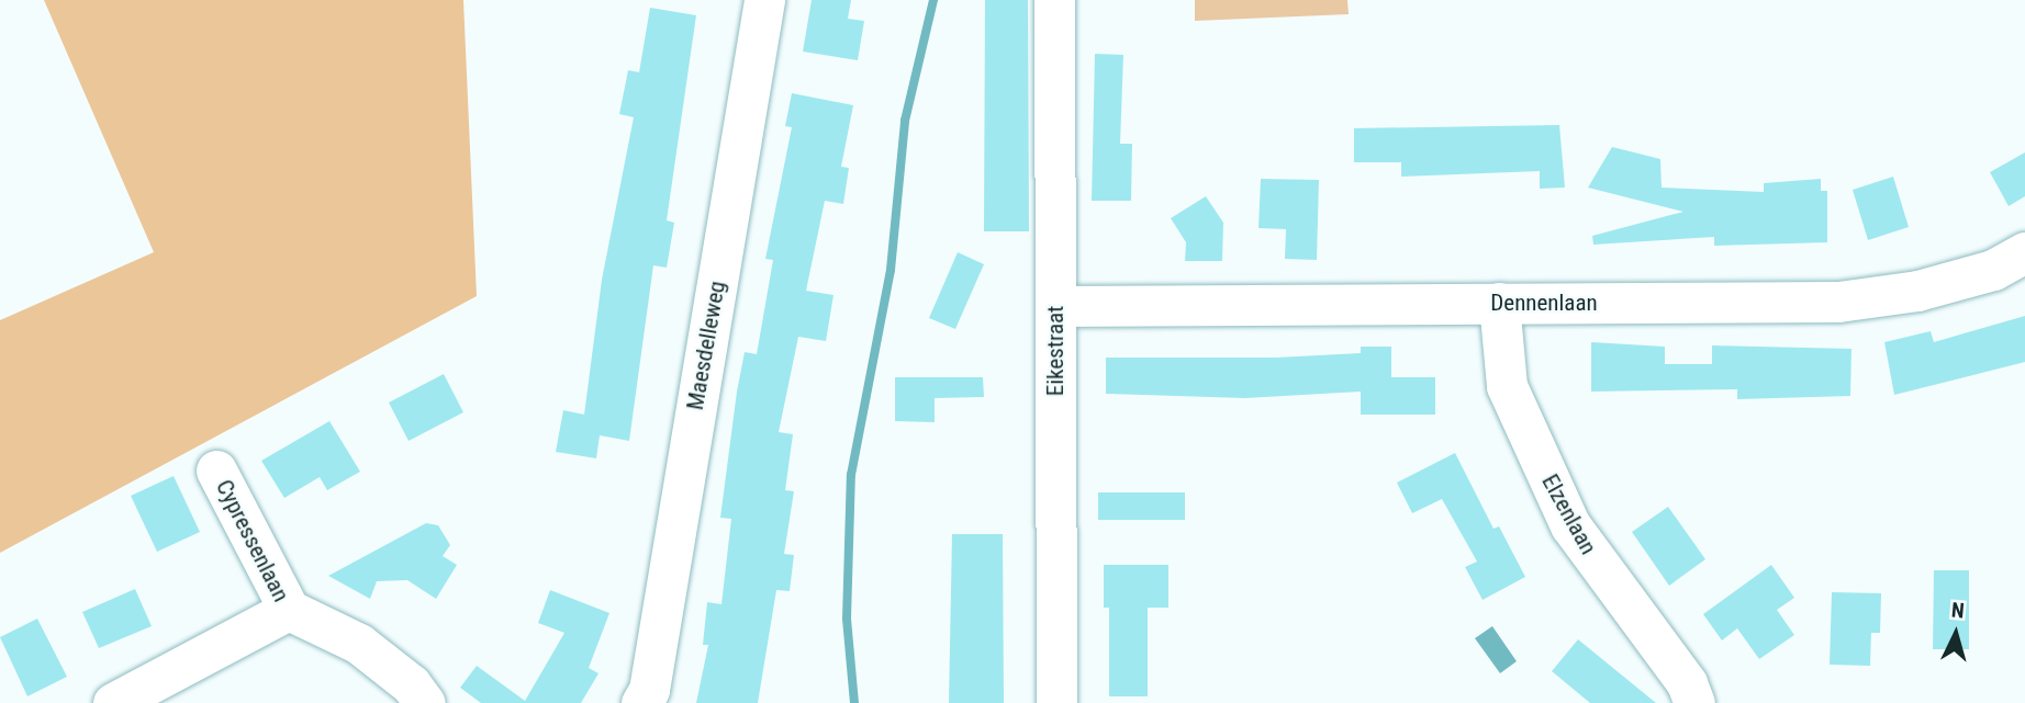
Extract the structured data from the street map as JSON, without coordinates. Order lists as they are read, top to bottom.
{
  "streets": {
    "street": [
      "Dennenlaan",
      "Maesdelleweg",
      "Eikestraat",
      "Elzenlaan",
      "Cypressenlaan"
    ]
  },
  "crossings": [
    ["Dennenlaan", "Eikestraat"],
    ["Dennenlaan", "Elzenlaan"]
  ],
  "north": "top"
}
